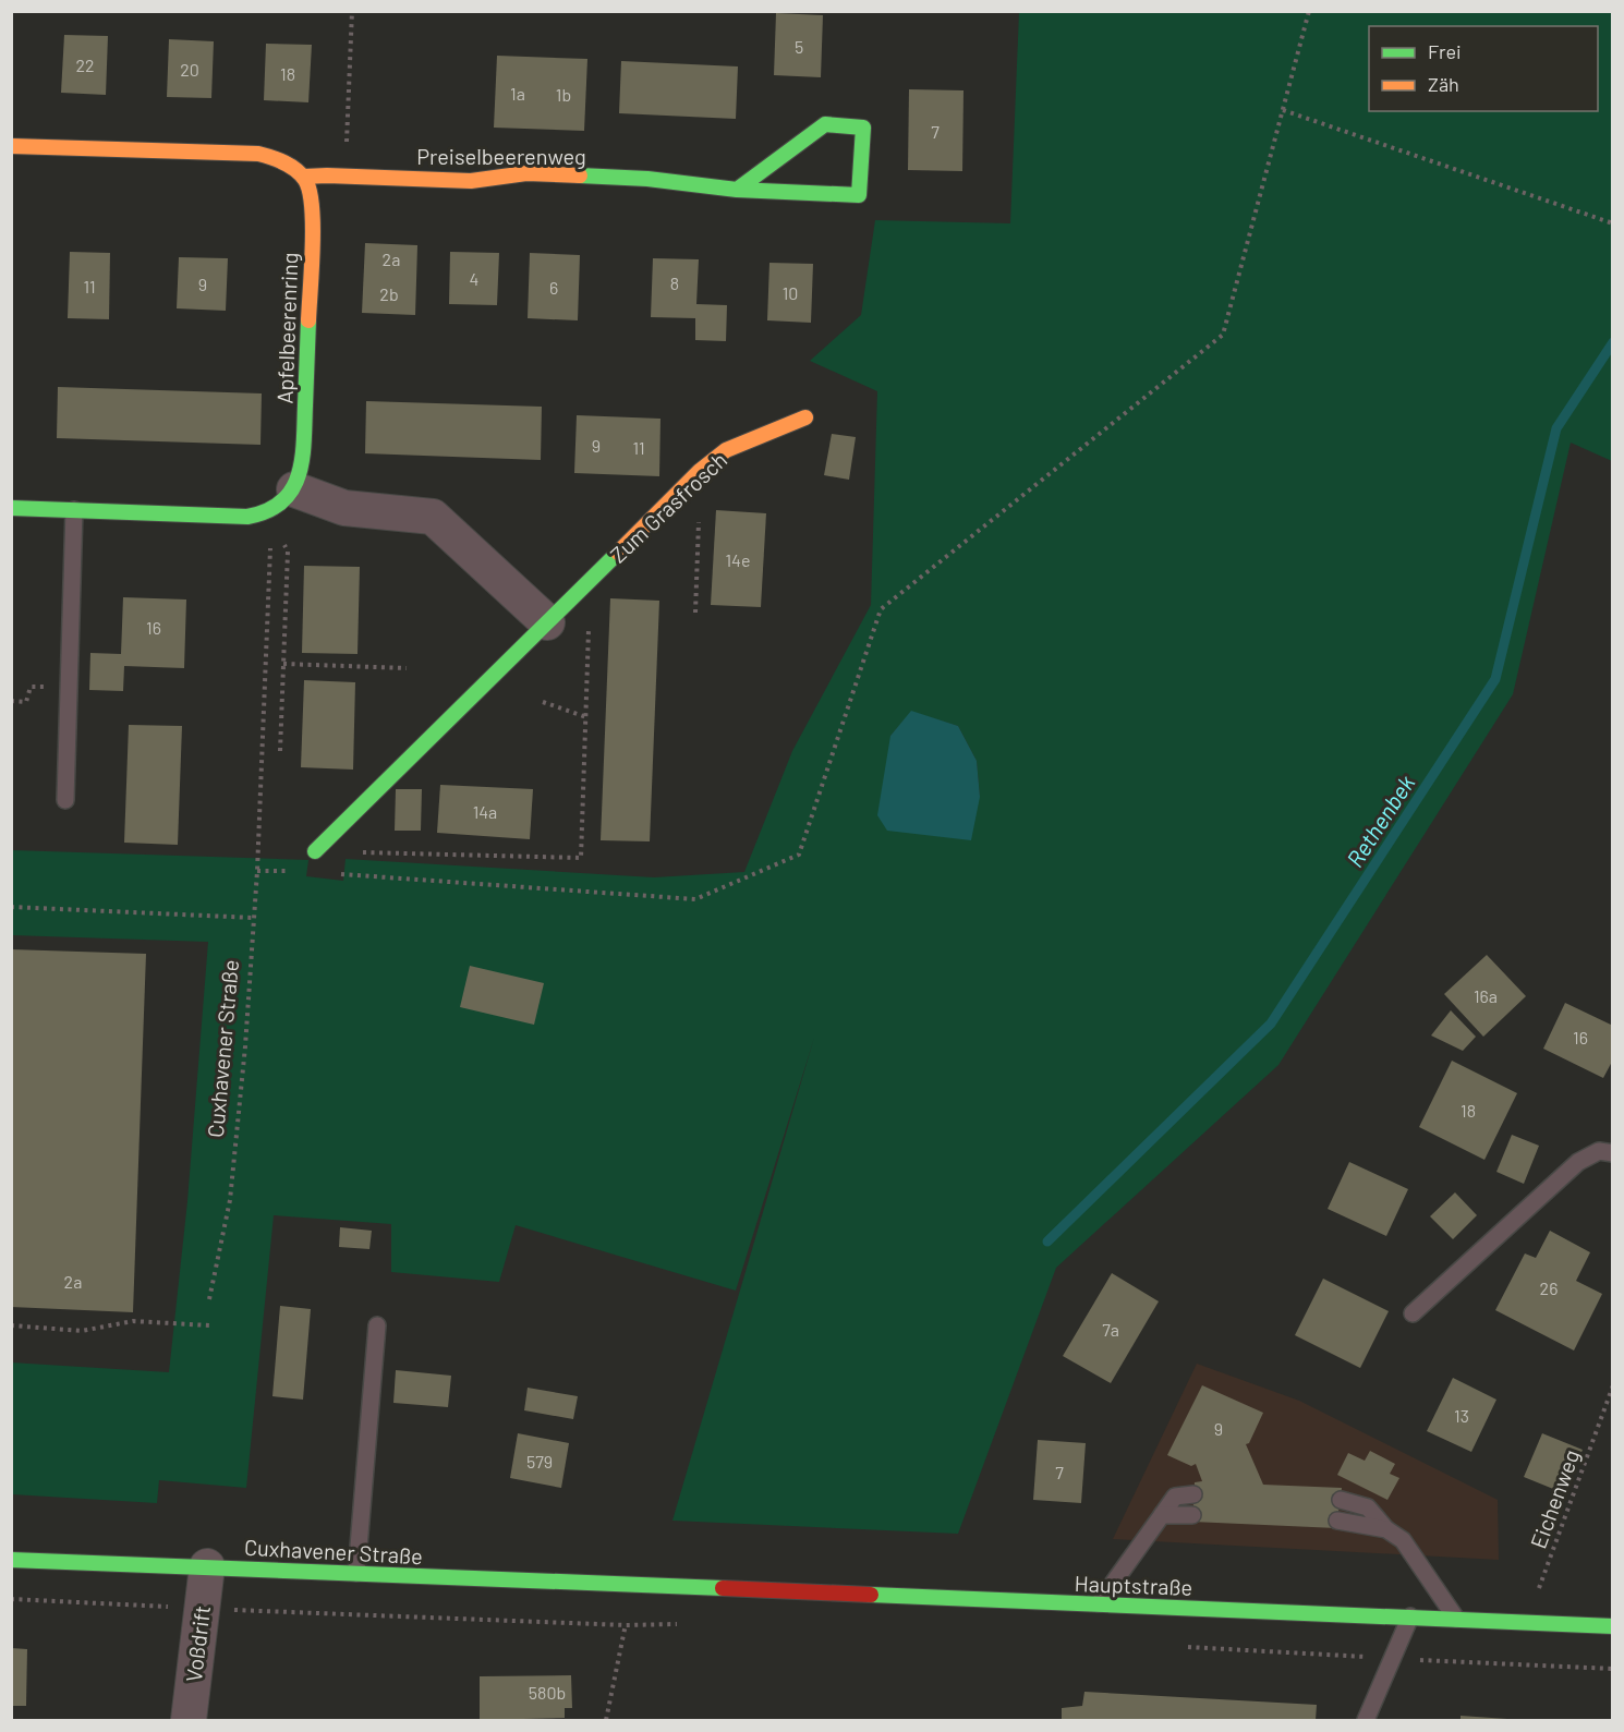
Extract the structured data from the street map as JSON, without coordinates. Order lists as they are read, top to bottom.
{
  "streets": {
    "street": [
      "Preiselbeerenweg",
      "Apfelbeerenring",
      "Zum Grasfrosch",
      "Cuxhavener Straße",
      "Hauptstraße",
      "Voßdrift"
    ],
    "path": ["Eichenweg"]
  },
  "crossings": [
    ["Preiselbeerenweg", "Apfelbeerenring"],
    ["Cuxhavener Straße", "Hauptstraße"],
    ["Cuxhavener Straße", "Voßdrift"],
    ["Eichenweg", "Hauptstraße"]
  ],
  "water": ["Rethenbek"],
  "house_numbers": [
    "5",
    "22",
    "20",
    "18",
    "1a",
    "1b",
    "7",
    "2a",
    "4",
    "8",
    "9",
    "11",
    "6",
    "10",
    "2b",
    "9",
    "11",
    "14e",
    "16",
    "14a",
    "16a",
    "16",
    "18",
    "2a",
    "26",
    "7a",
    "13",
    "9",
    "579",
    "7",
    "580b"
  ],
  "legend": ["Frei", "Zäh"]
}
